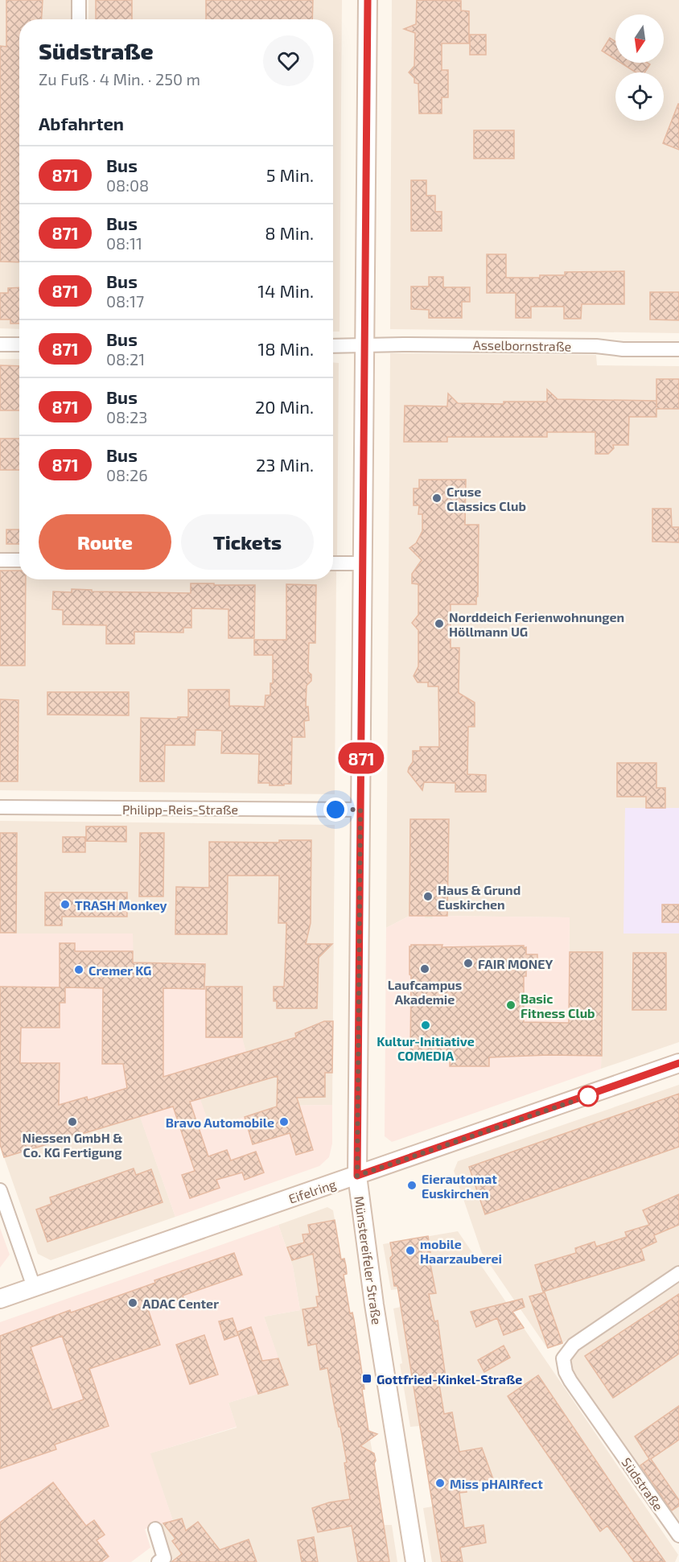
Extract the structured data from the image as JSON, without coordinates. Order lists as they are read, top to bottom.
{
  "streets": {
    "street": [
      "Asselbornstraße",
      "Philipp-Reis-Straße",
      "Eifelring",
      "Münstereifeler Straße",
      "Südstraße"
    ]
  },
  "crossings": [
    ["Asselbornstraße", "Münstereifeler Straße"],
    ["Philipp-Reis-Straße", "Münstereifeler Straße"],
    ["Eifelring", "Münstereifeler Straße"]
  ],
  "places": {
    "other": [
      "Cruse Classics Club",
      "Norddeich Ferienwohnungen Höllmann UG",
      "Haus & Grund Euskirchen",
      "TRASH Monkey",
      "FAIR MONEY",
      "Laufcampus Akademie",
      "Cremer KG",
      "Basic Fitness Club",
      "Kultur-Initiative COMEDIA",
      "Niessen GmbH & Co. KG Fertigung",
      "Bravo Automobile",
      "Eierautomat Euskirchen",
      "mobile Haarzauberei",
      "ADAC Center",
      "Miss pHAIRfect"
    ],
    "transit": ["Gottfried-Kinkel-Straße"]
  },
  "lines": ["bus line 871"],
  "north": "bottom",
  "page": {
    "on_map": "871",
    "heading": [
      ["Südstraße", "Zu Fuß · 4 Min. · 250 m"],
      "Abfahrten"
    ],
    "list": [
      {
        "mark": "871",
        "name": "Bus",
        "note": "08:08",
        "value": "5 Min."
      },
      {
        "mark": "871",
        "name": "Bus",
        "note": "08:11",
        "value": "8 Min."
      },
      {
        "mark": "871",
        "name": "Bus",
        "note": "08:17",
        "value": "14 Min."
      },
      {
        "mark": "871",
        "name": "Bus",
        "note": "08:21",
        "value": "18 Min."
      },
      {
        "mark": "871",
        "name": "Bus",
        "note": "08:23",
        "value": "20 Min."
      },
      {
        "mark": "871",
        "name": "Bus",
        "note": "08:26",
        "value": "23 Min."
      }
    ],
    "buttons": ["Route", "Tickets"]
  }
}
